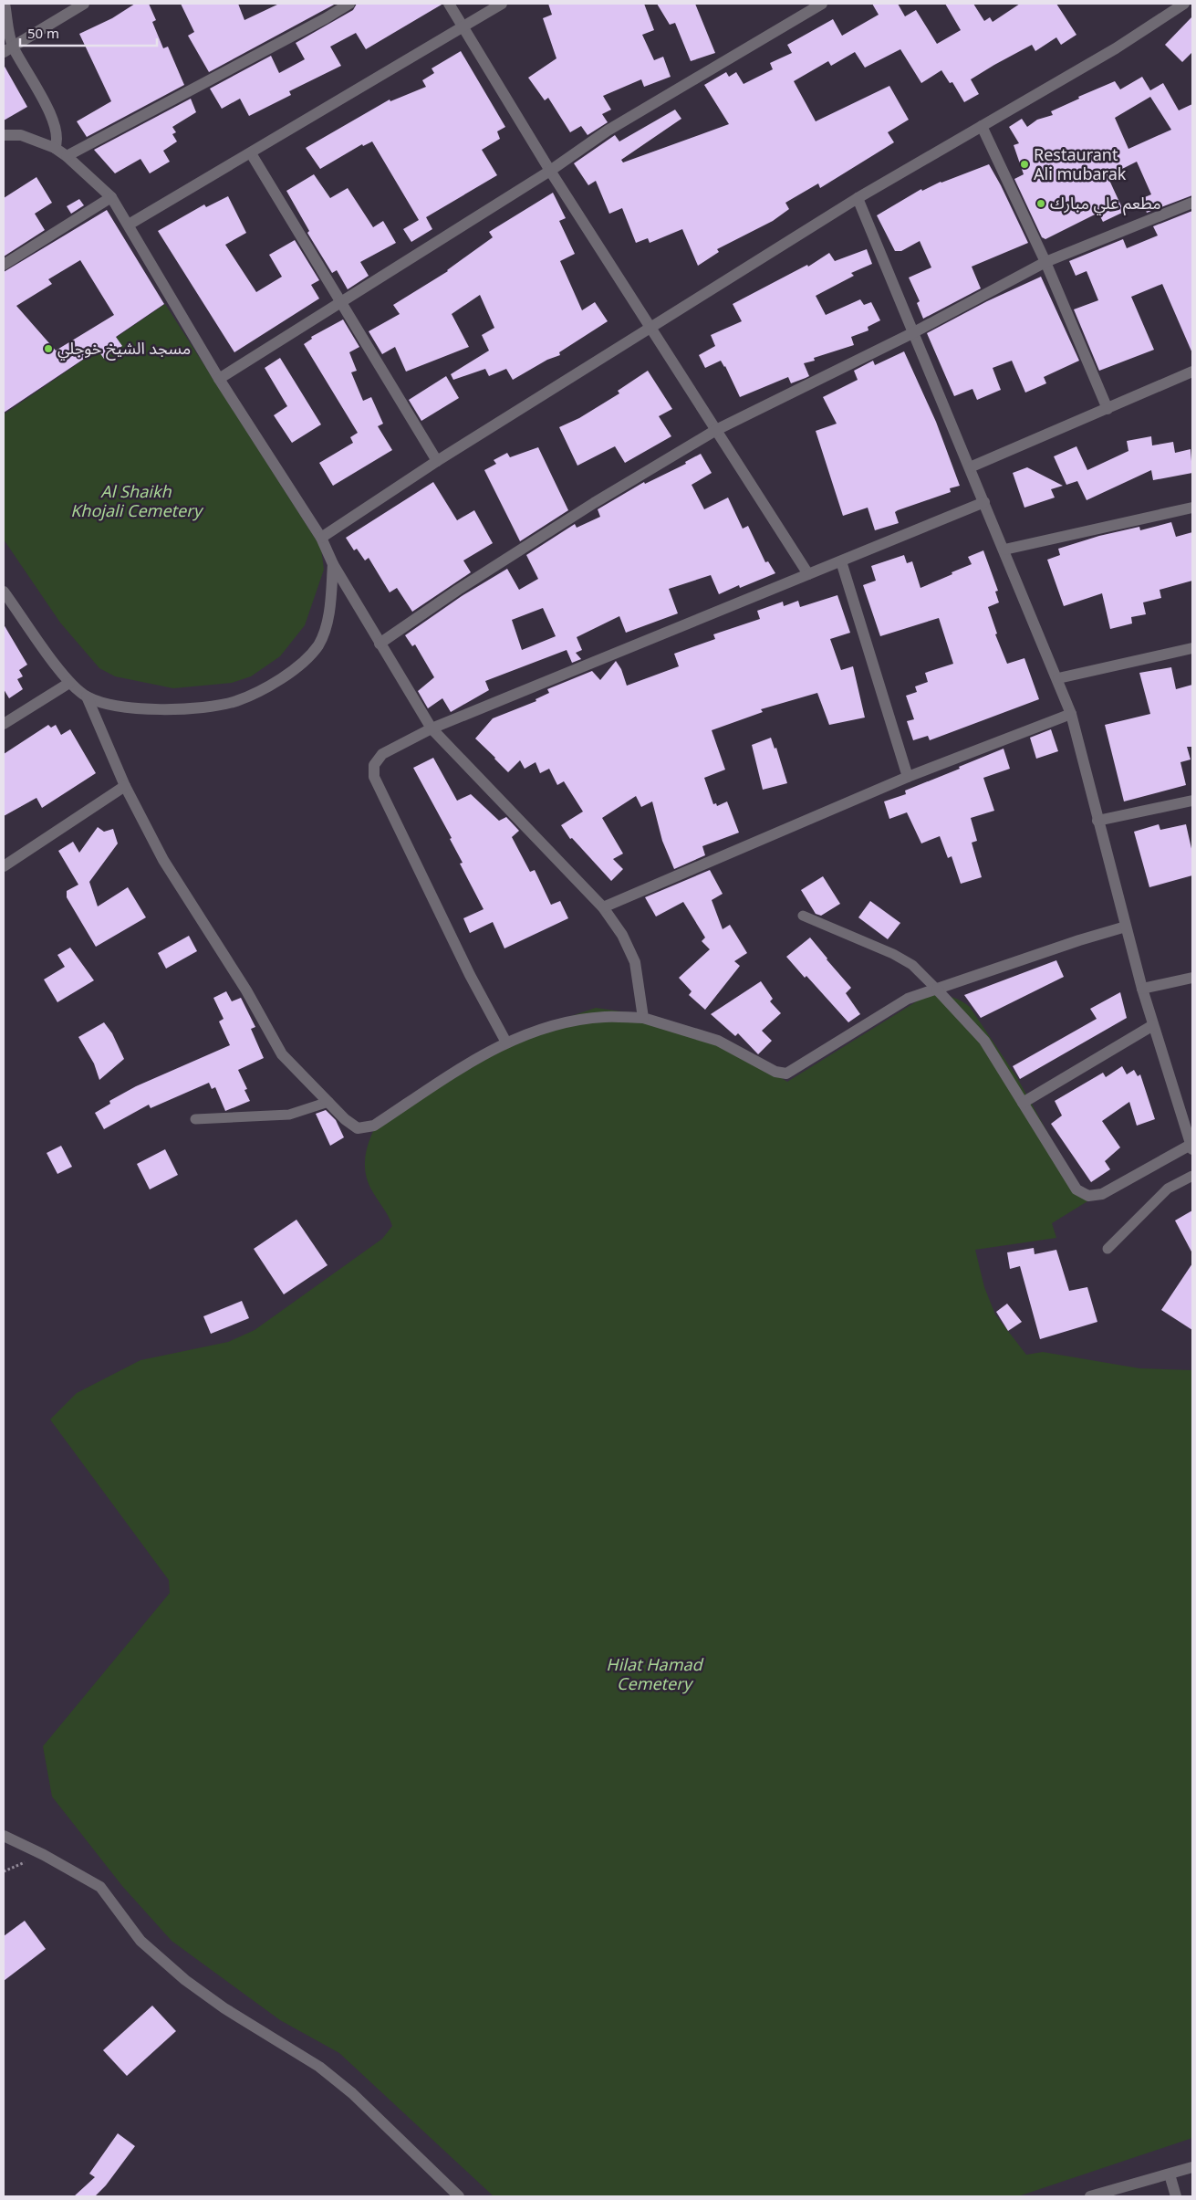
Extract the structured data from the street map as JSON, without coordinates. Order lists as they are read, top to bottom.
{
  "parks": ["Al Shaikh Khojali Cemetery", "Hilat Hamad Cemetery"],
  "places": ["Restaurant Ali mubarak", "مطعم علي مبارك", "مسجد الشيخ خوجلي"],
  "scale_bar": "50 m"
}
